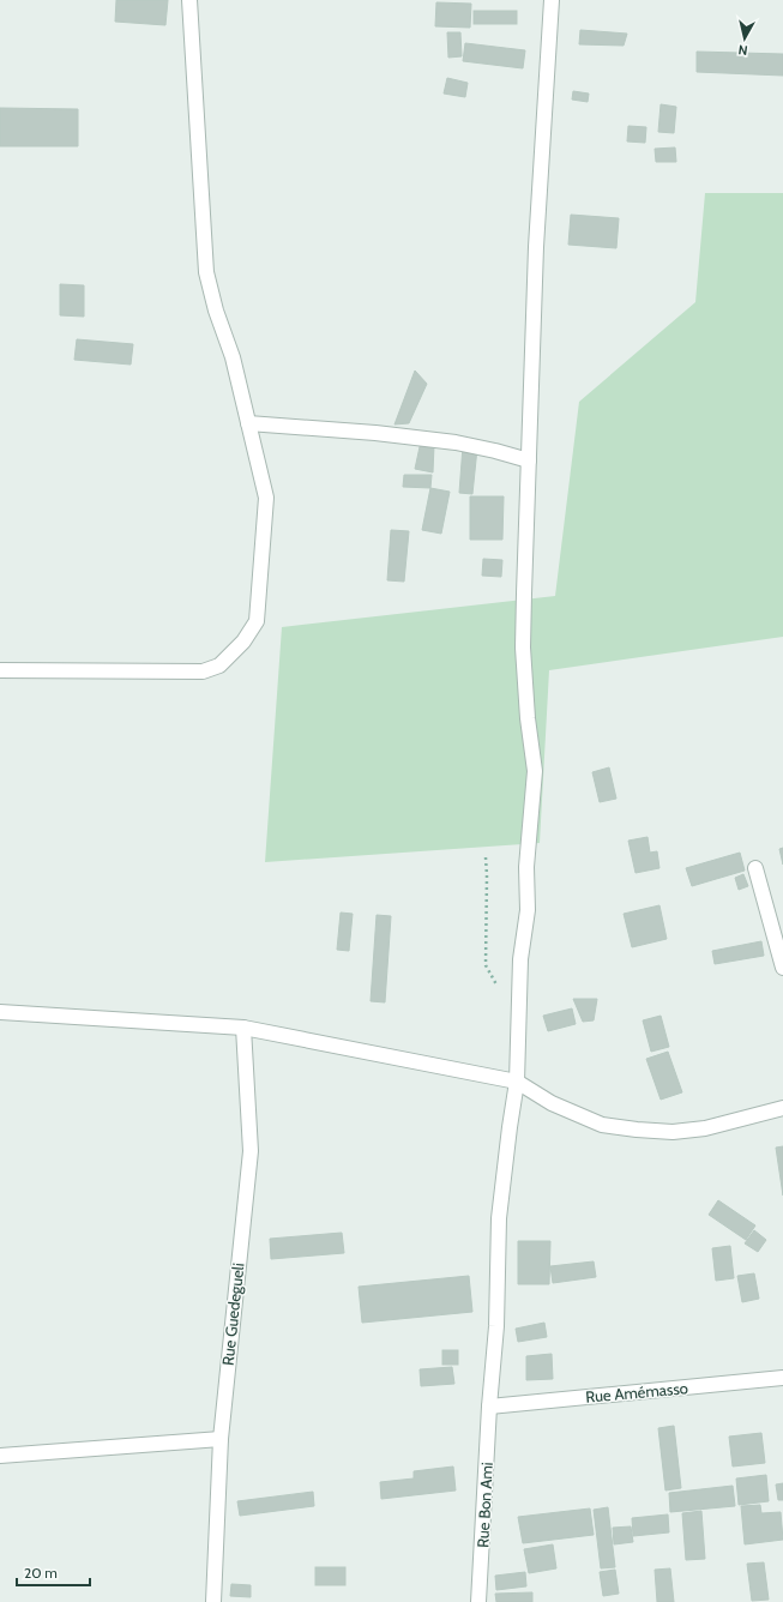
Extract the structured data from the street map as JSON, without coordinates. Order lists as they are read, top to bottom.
{
  "streets": {
    "street": ["Rue Guedegueli", "Rue Amémasso", "Rue Bon Ami"]
  },
  "crossings": [
    ["Rue Amémasso", "Rue Bon Ami"]
  ],
  "scale_bar": "20 m",
  "north": "bottom"
}
